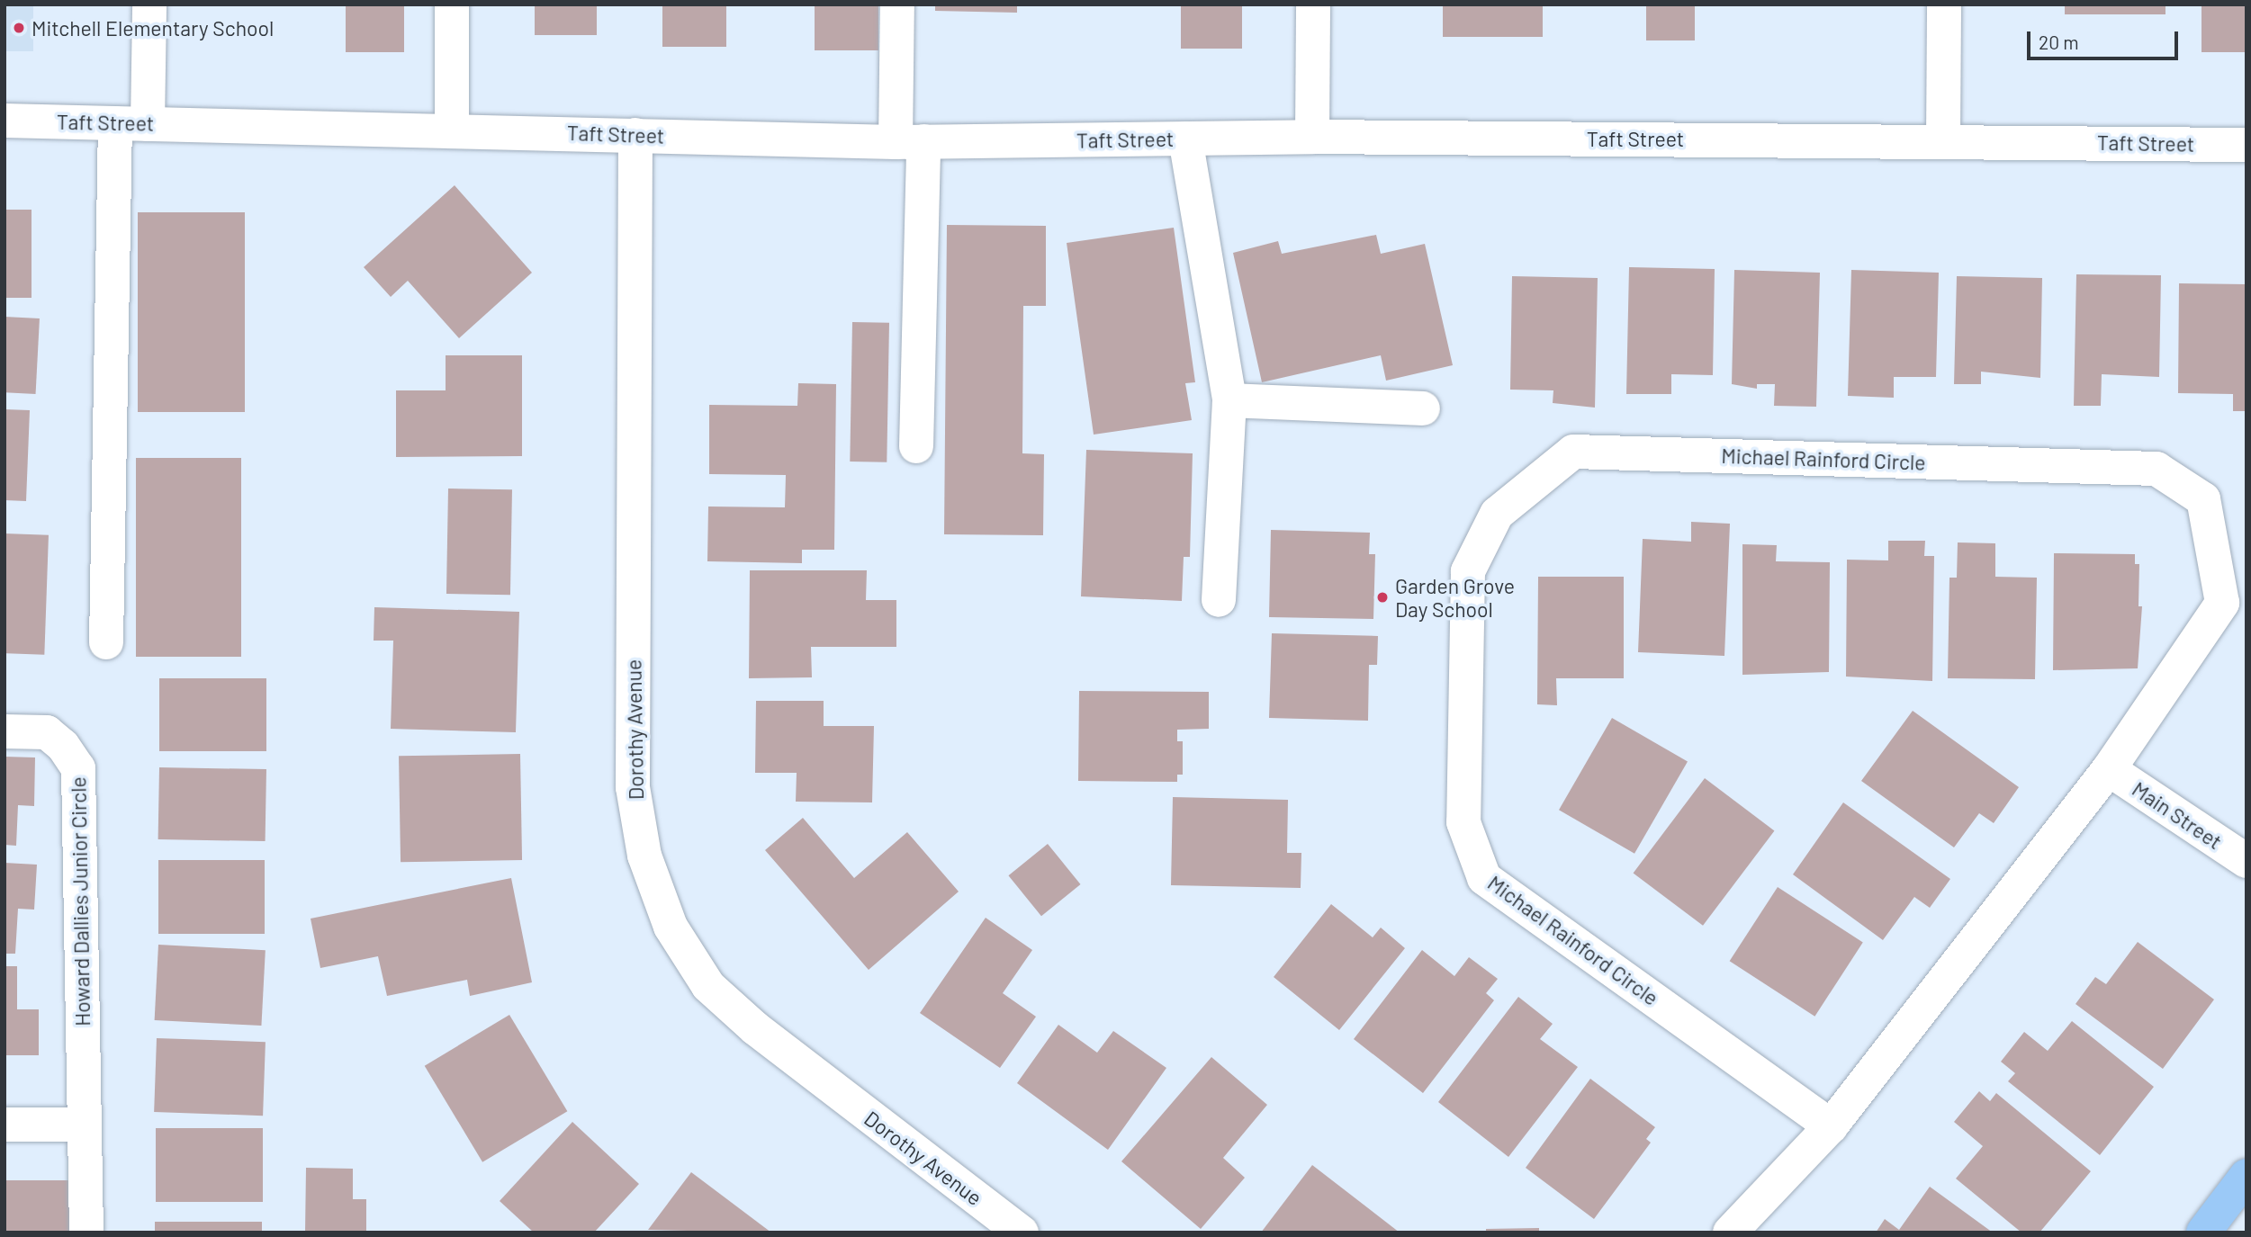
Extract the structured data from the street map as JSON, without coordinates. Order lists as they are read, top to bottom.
{
  "streets": {
    "street": [
      "Taft Street",
      "Michael Rainford Circle",
      "Dorothy Avenue",
      "Main Street",
      "Howard Dallies Junior Circle"
    ]
  },
  "crossings": [
    ["Taft Street", "Dorothy Avenue"],
    ["Michael Rainford Circle", "Main Street"]
  ],
  "places": ["Mitchell Elementary School", "Garden Grove Day School"],
  "scale_bar": "20 m"
}
